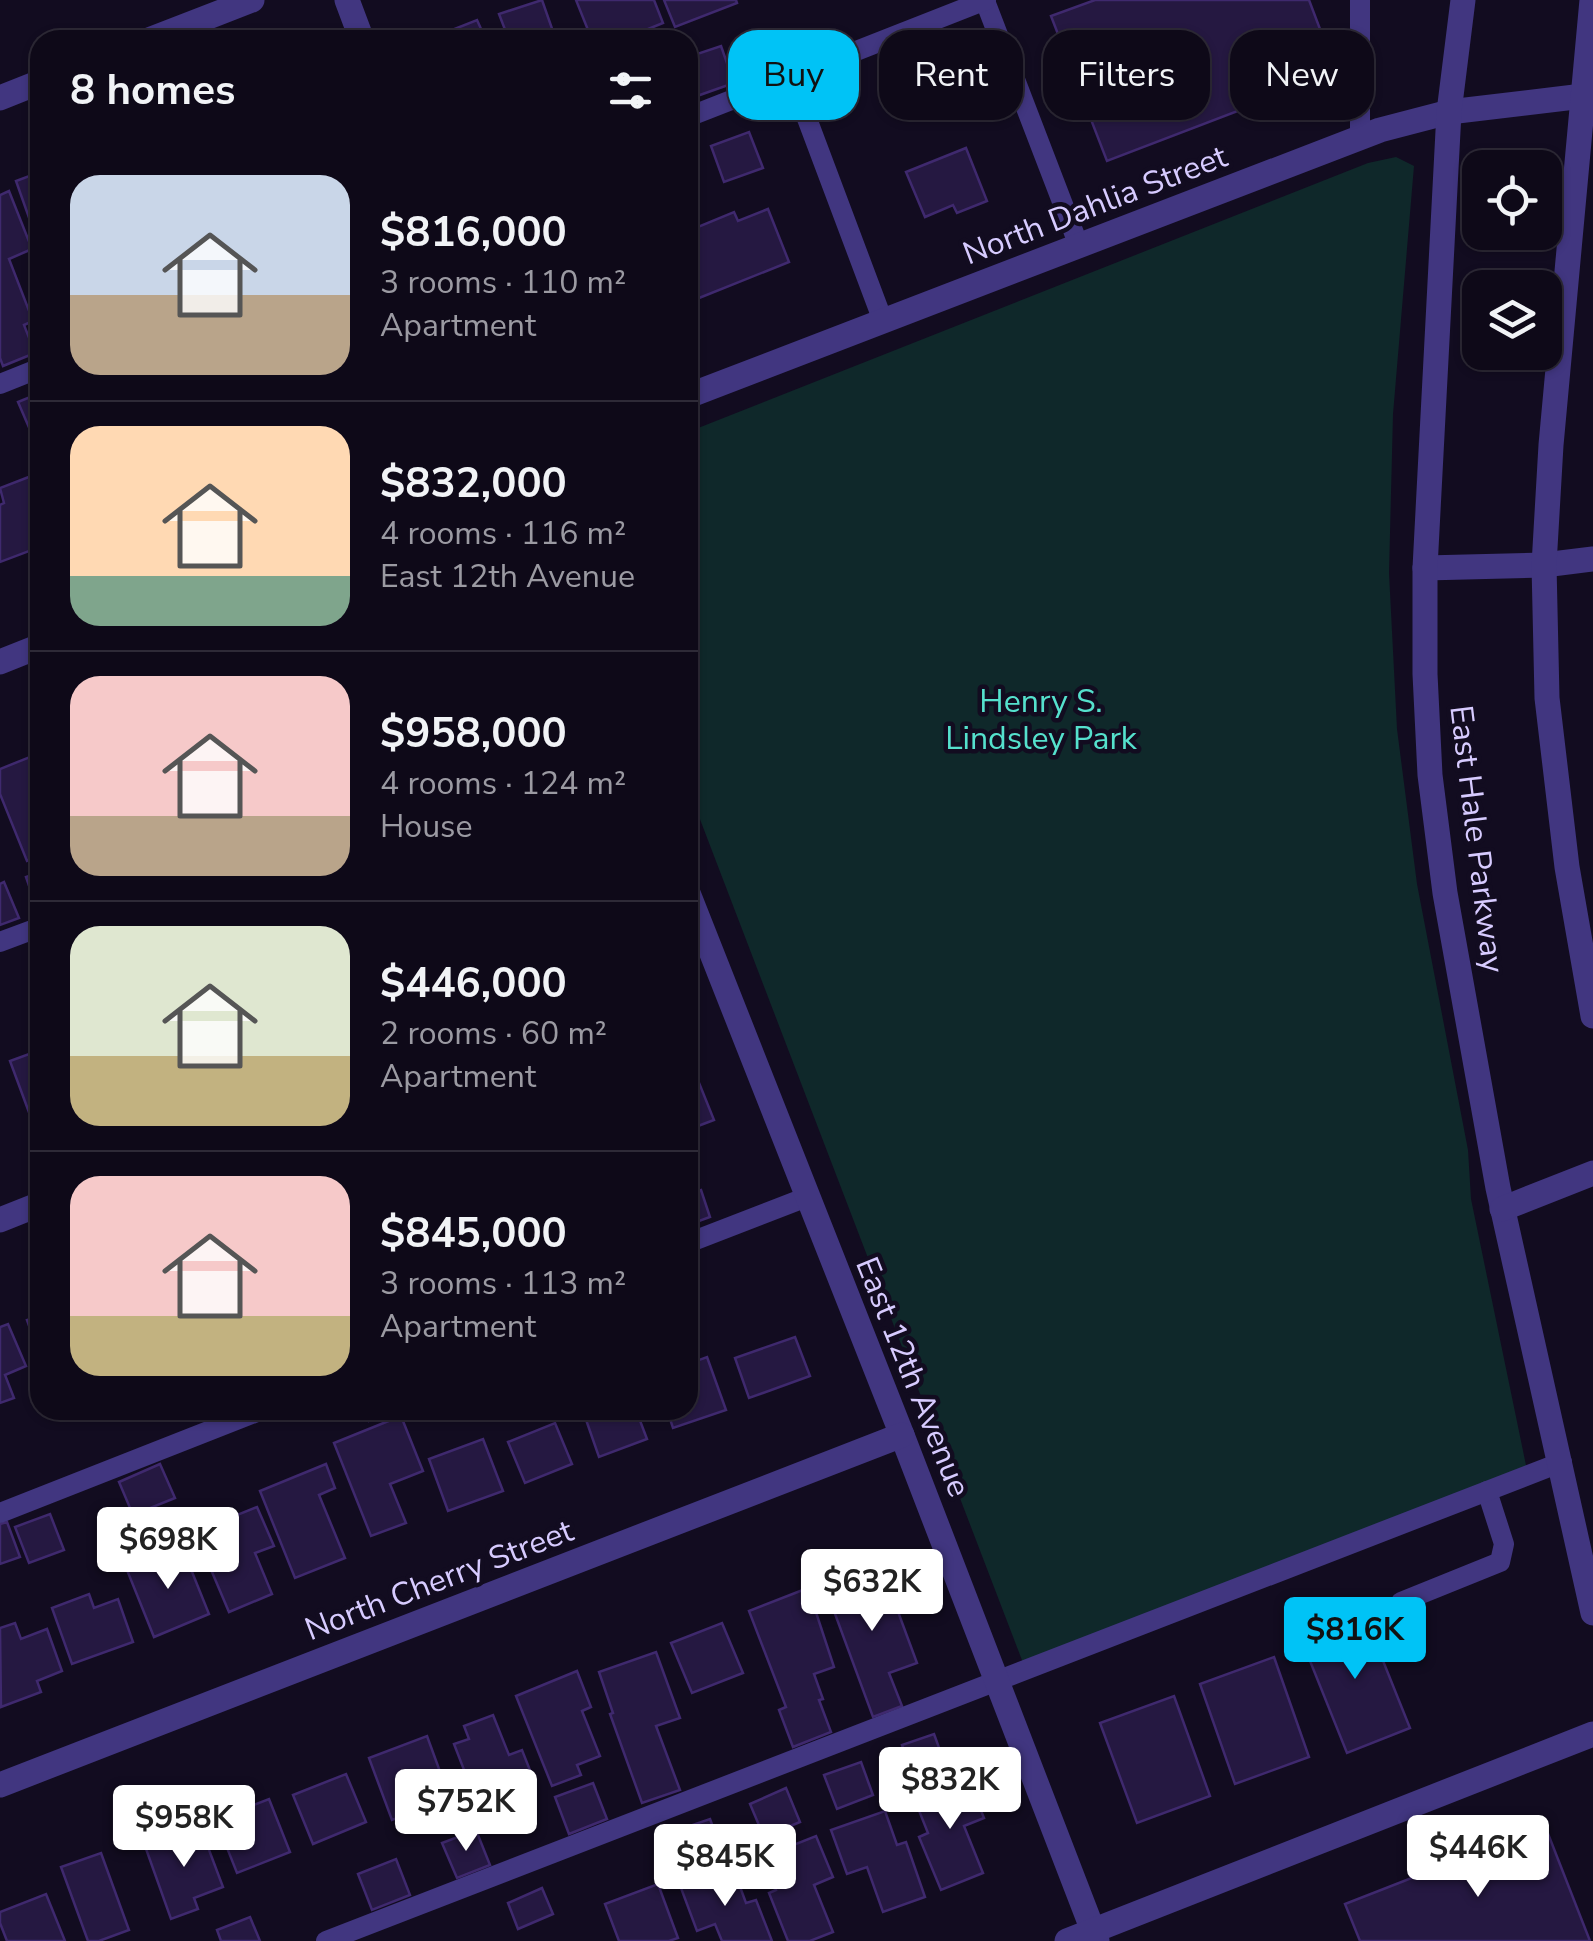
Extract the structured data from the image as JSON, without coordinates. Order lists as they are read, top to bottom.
{
  "streets": {
    "street": [
      "North Dahlia Street",
      "East Hale Parkway",
      "East 12th Avenue",
      "North Cherry Street"
    ]
  },
  "crossings": [
    ["North Dahlia Street", "East Hale Parkway"],
    ["East 12th Avenue", "North Cherry Street"]
  ],
  "parks": ["Henry S. Lindsley Park"],
  "page": {
    "chip": [
      "Buy",
      "Rent",
      "Filters",
      "New"
    ],
    "heading": "8 homes",
    "list": [
      {
        "name": "$816,000",
        "note": "3 rooms · 110 m² · Apartment"
      },
      {
        "name": "$832,000",
        "note": "4 rooms · 116 m² · East 12th Avenue"
      },
      {
        "name": "$958,000",
        "note": "4 rooms · 124 m² · House"
      },
      {
        "name": "$446,000",
        "note": "2 rooms · 60 m² · Apartment"
      },
      {
        "name": "$845,000",
        "note": "3 rooms · 113 m² · Apartment"
      }
    ],
    "price": [
      "$698K",
      "$632K",
      "$816K",
      "$832K",
      "$752K",
      "$958K",
      "$446K",
      "$845K"
    ]
  }
}
